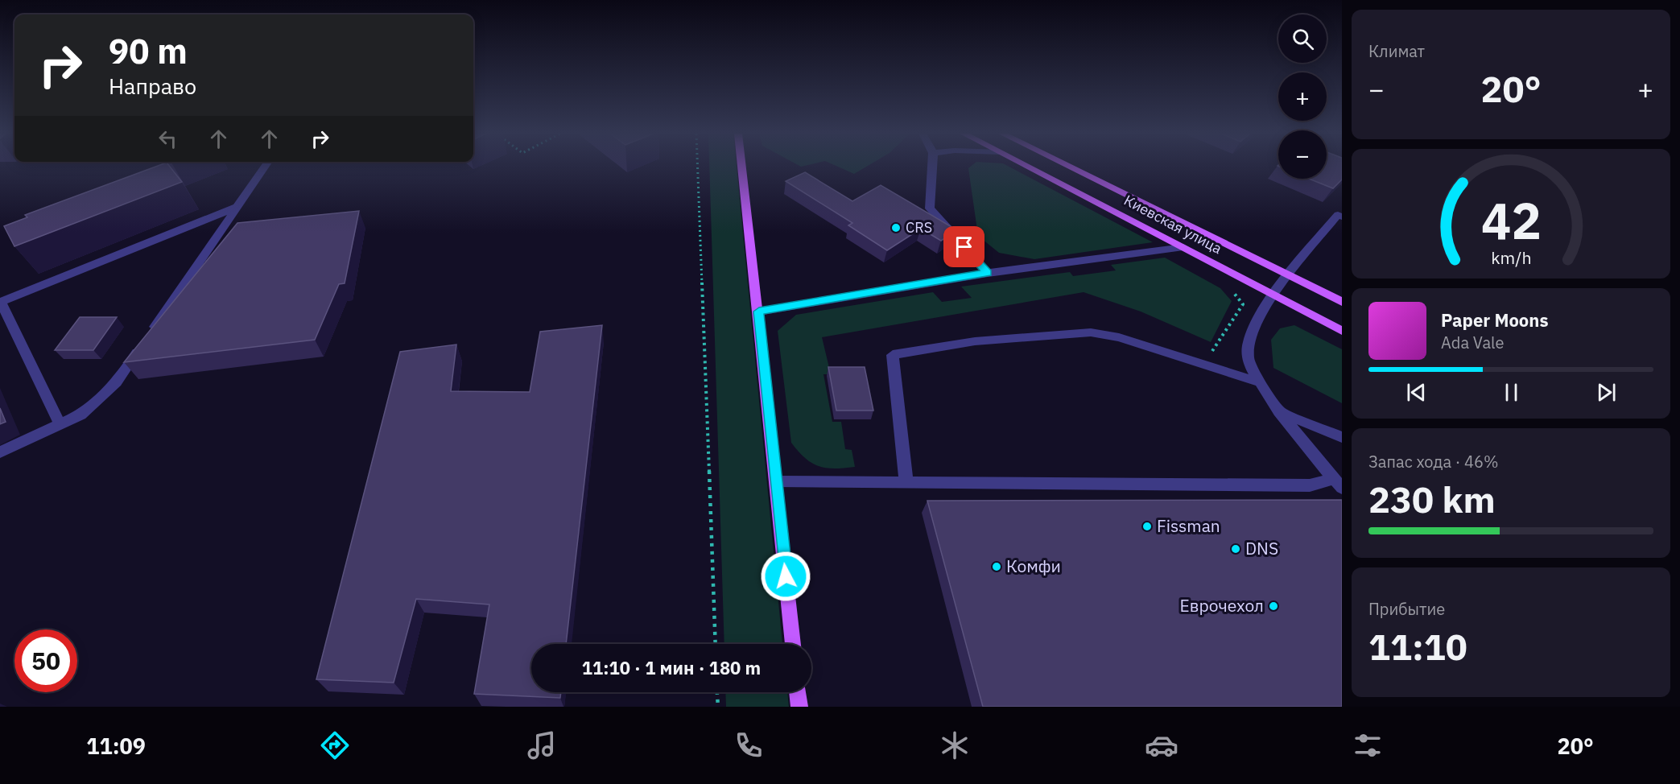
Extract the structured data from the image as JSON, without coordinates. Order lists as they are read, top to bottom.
{
  "streets": {
    "main road": ["Киевская улица"]
  },
  "places": [
    "CRS",
    "Fissman",
    "DNS",
    "Комфи",
    "Еврочехол"
  ],
  "page": {
    "tile": [
      "Климат",
      ["Запас хода · 46%", "230 km"],
      ["Прибытие", "11:10"]
    ],
    "map_buttons": ["+", "−"],
    "turn": ["90 m", "Направо"],
    "heat": ["−", "20°", "+"],
    "song": ["Paper Moons", "Ada Vale"],
    "limit": "50",
    "trip": "11:10 · 1 мин · 180 m",
    "tabs": ["11:09", "20°"],
    "gauge": ["42", "km/h"]
  }
}
